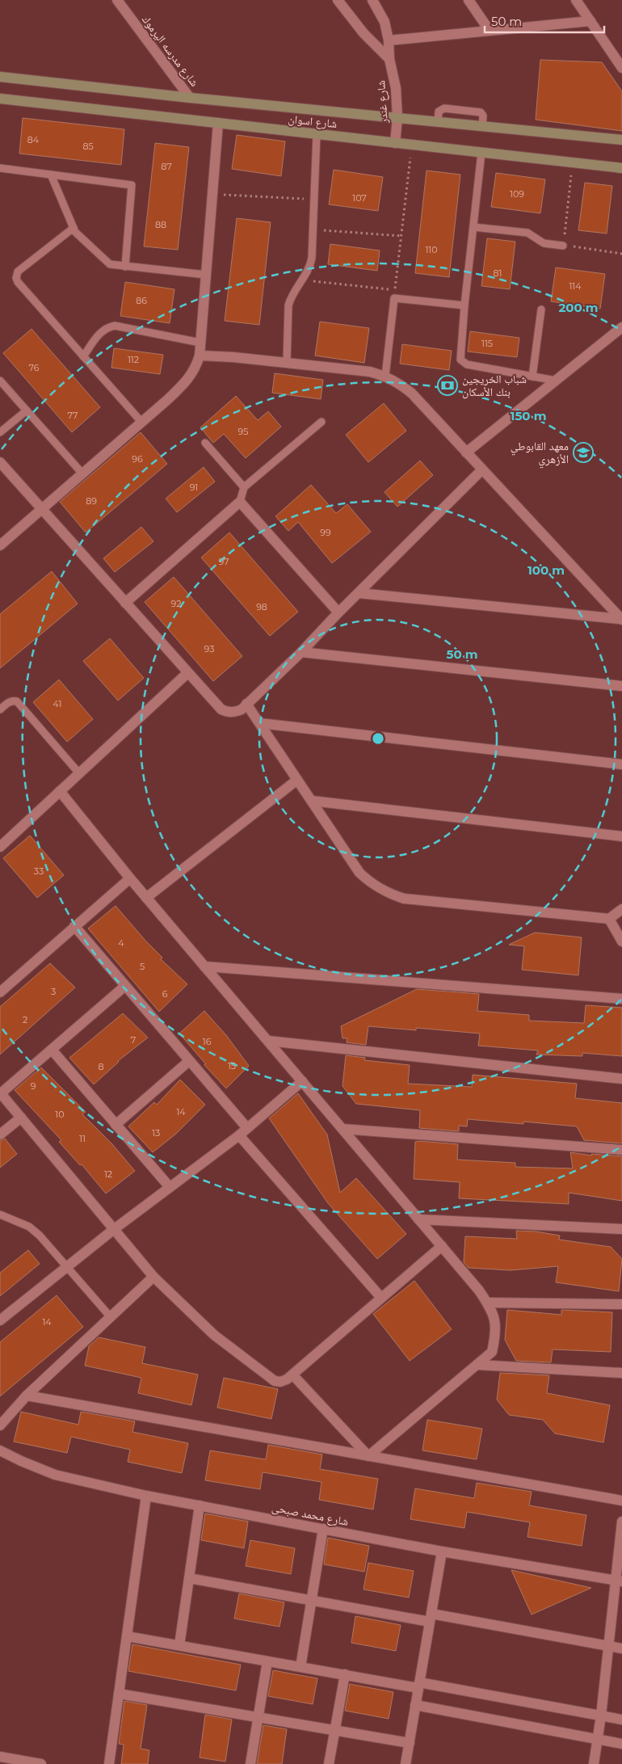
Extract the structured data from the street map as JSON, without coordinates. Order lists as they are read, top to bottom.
{
  "streets": {
    "street": [
      "شارع مدرسه اليرموك",
      "شارع غندر",
      "شارع اسوان",
      "شارع محمد صبحى"
    ]
  },
  "crossings": [
    ["شارع مدرسه اليرموك", "شارع اسوان"],
    ["شارع غندر", "شارع اسوان"]
  ],
  "places": {
    "bank": ["شباب الخريجين بنك الأسكان"],
    "school or university": ["معهد القابوطي الأزهري"]
  },
  "house_numbers": [
    "84",
    "85",
    "87",
    "109",
    "107",
    "88",
    "110",
    "81",
    "114",
    "86",
    "115",
    "112",
    "76",
    "77",
    "95",
    "96",
    "91",
    "89",
    "99",
    "97",
    "92",
    "98",
    "93",
    "41",
    "33",
    "4",
    "5",
    "3",
    "6",
    "2",
    "7",
    "16",
    "15",
    "8",
    "9",
    "14",
    "10",
    "13",
    "11",
    "12",
    "14"
  ],
  "scale_bar": "50 m",
  "rings": [
    "200 m",
    "150 m",
    "100 m",
    "50 m"
  ]
}
